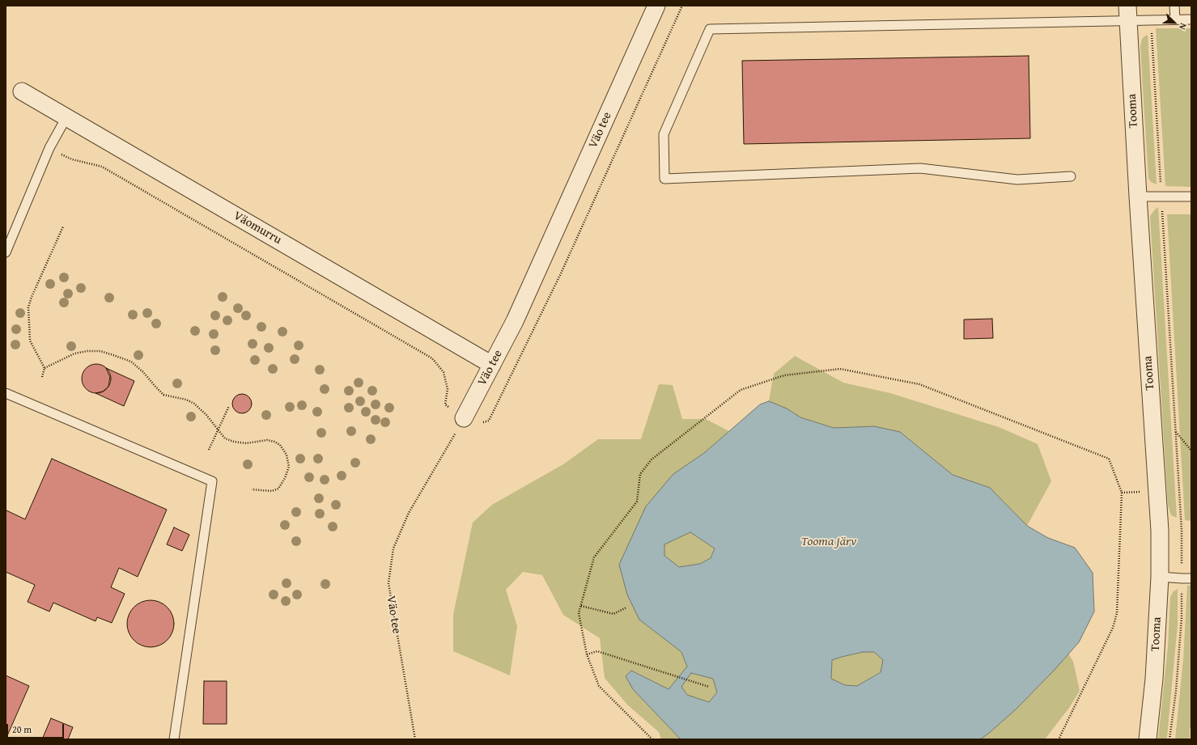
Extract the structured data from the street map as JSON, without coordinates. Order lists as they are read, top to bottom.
{
  "streets": {
    "street": ["Tooma", "Väo tee", "Väomurru"]
  },
  "crossings": [
    ["Väo tee", "Väomurru"]
  ],
  "water": ["Tooma järv"],
  "scale_bar": "20 m",
  "north": "bottom right"
}
